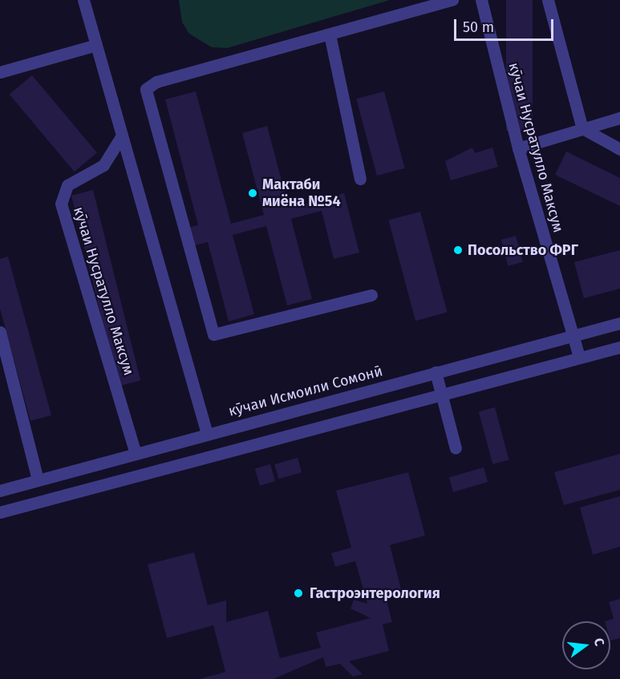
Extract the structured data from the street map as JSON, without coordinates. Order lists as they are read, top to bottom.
{
  "streets": {
    "street": ["кӯчаи Нусратулло Максум", "кӯчаи Исмоили Сомонӣ"]
  },
  "crossings": [
    ["кӯчаи Нусратулло Максум", "кӯчаи Исмоили Сомонӣ"]
  ],
  "places": ["Мактаби миёна №54", "Посольство ФРГ", "Гастроэнтерология"],
  "scale_bar": "50 m",
  "north": "right"
}
